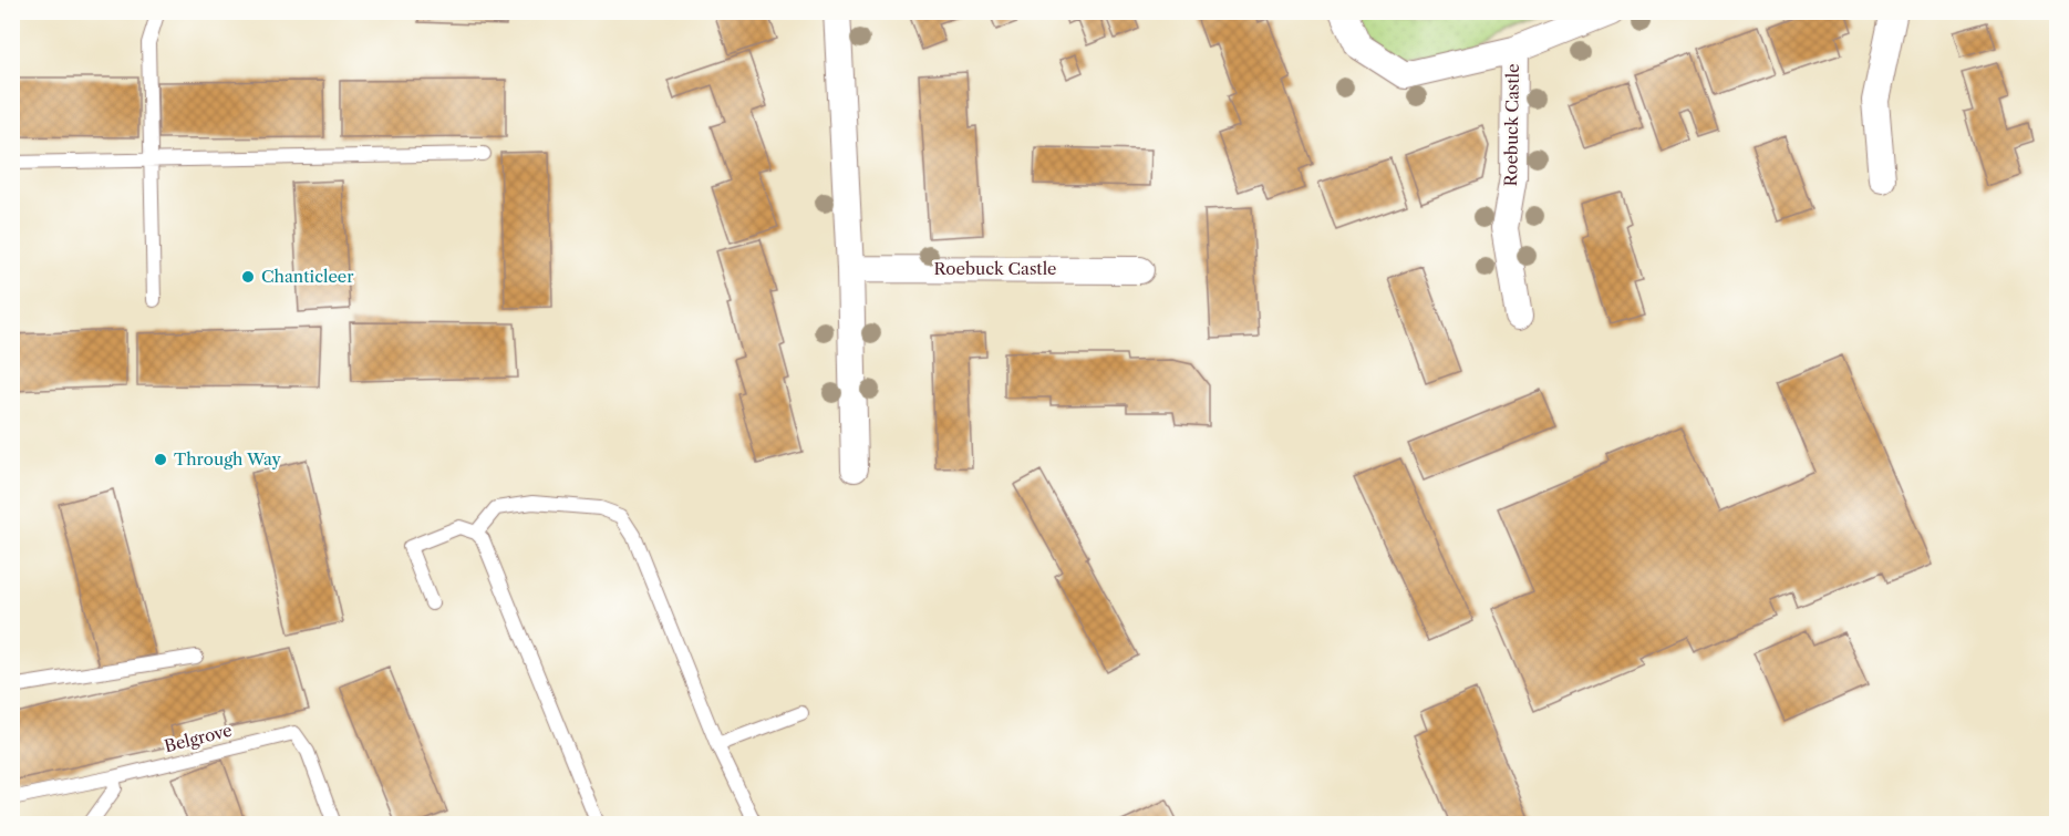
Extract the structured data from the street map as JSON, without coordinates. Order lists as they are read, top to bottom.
{
  "streets": {
    "street": ["Roebuck Castle"],
    "lane": ["Belgrove"]
  },
  "places": ["Chanticleer", "Through Way"]
}
